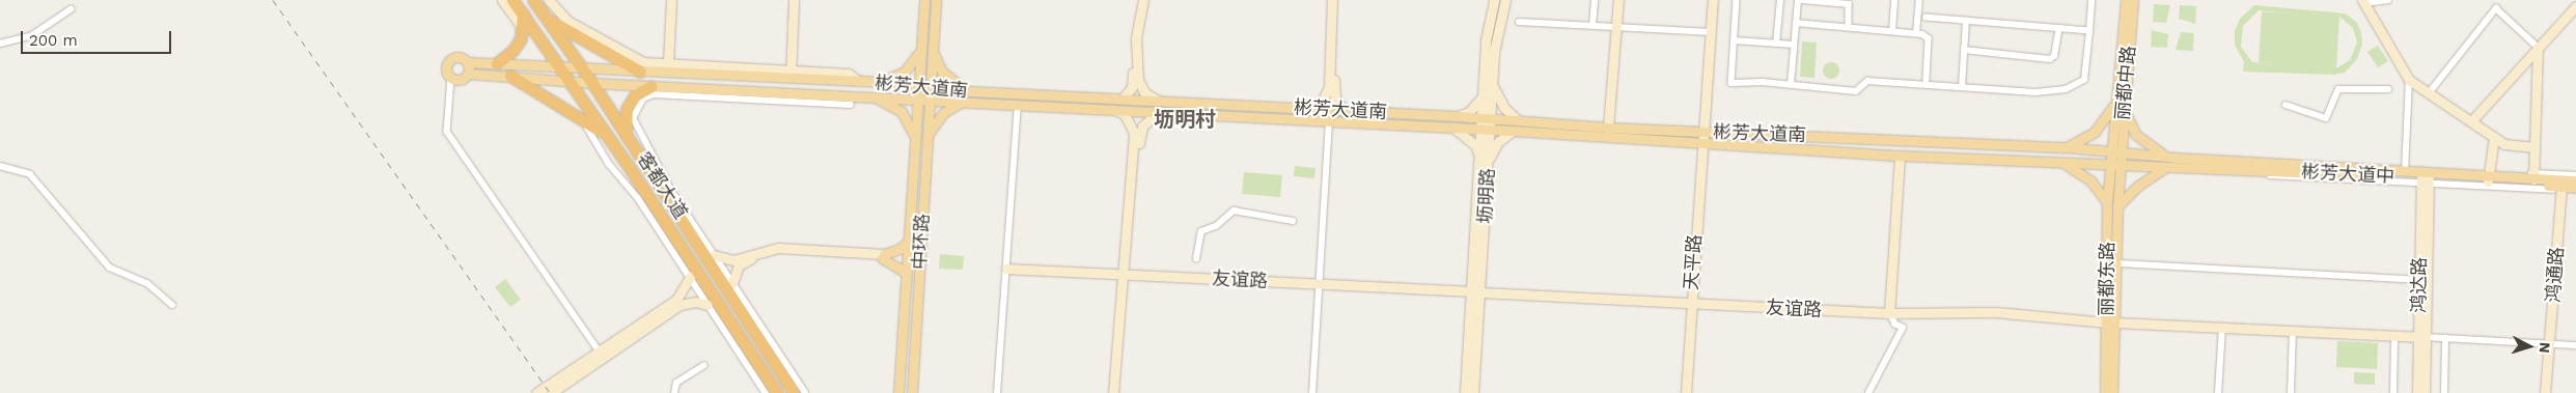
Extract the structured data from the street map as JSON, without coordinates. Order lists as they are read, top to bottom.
{
  "streets": {
    "highway": ["客都大道"],
    "main road": [
      "丽都中路",
      "彬芳大道南",
      "彬芳大道中",
      "中环路",
      "丽都东路"
    ],
    "street": [
      "坜明路",
      "天平路",
      "鸿通路",
      "友谊路",
      "鸿达路"
    ]
  },
  "crossings": [
    ["丽都中路", "彬芳大道南"],
    ["丽都中路", "彬芳大道中"],
    ["丽都中路", "丽都东路"],
    ["彬芳大道南", "彬芳大道中"],
    ["彬芳大道南", "客都大道"],
    ["彬芳大道南", "坜明路"],
    ["彬芳大道南", "中环路"],
    ["彬芳大道南", "天平路"],
    ["彬芳大道南", "丽都东路"],
    ["彬芳大道中", "鸿通路"],
    ["彬芳大道中", "丽都东路"],
    ["彬芳大道中", "鸿达路"],
    ["坜明路", "友谊路"],
    ["天平路", "友谊路"],
    ["丽都东路", "友谊路"],
    ["友谊路", "鸿达路"]
  ],
  "districts": ["坜明村"],
  "scale_bar": "200 m",
  "north": "right"
}
